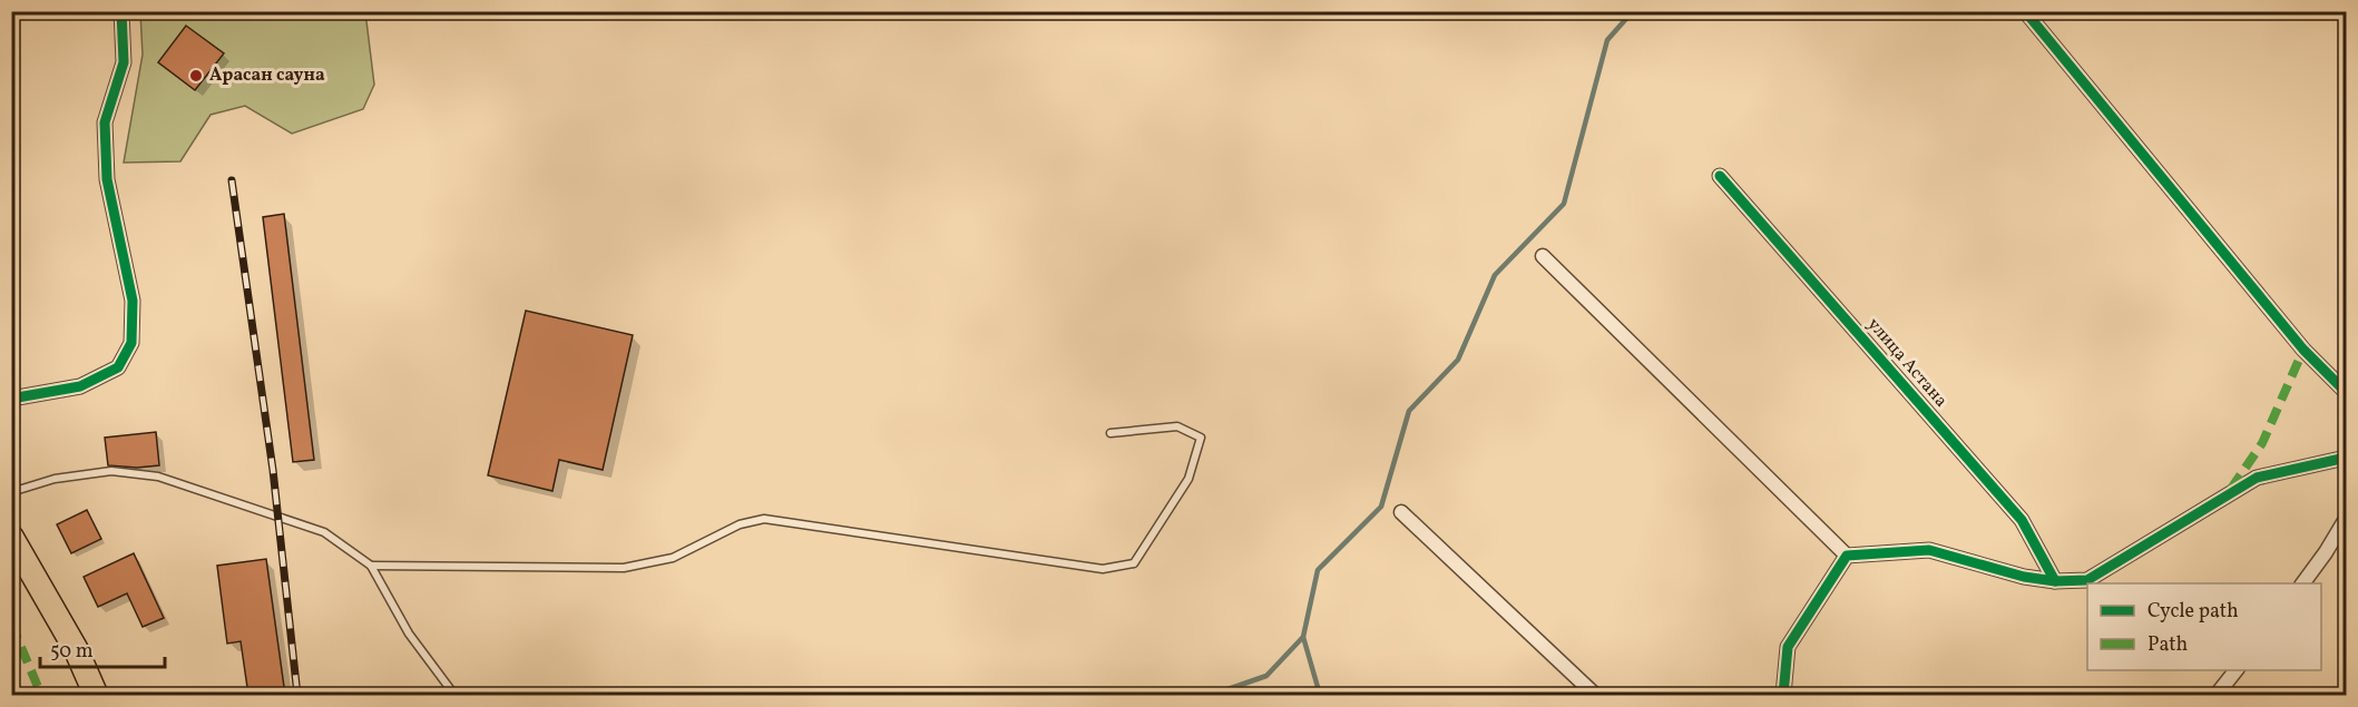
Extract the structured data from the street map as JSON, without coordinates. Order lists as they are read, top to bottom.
{
  "streets": {
    "street": ["улица Астана"]
  },
  "places": ["Арасан сауна"],
  "legend": ["Cycle path", "Path"],
  "scale_bar": "50 m"
}
